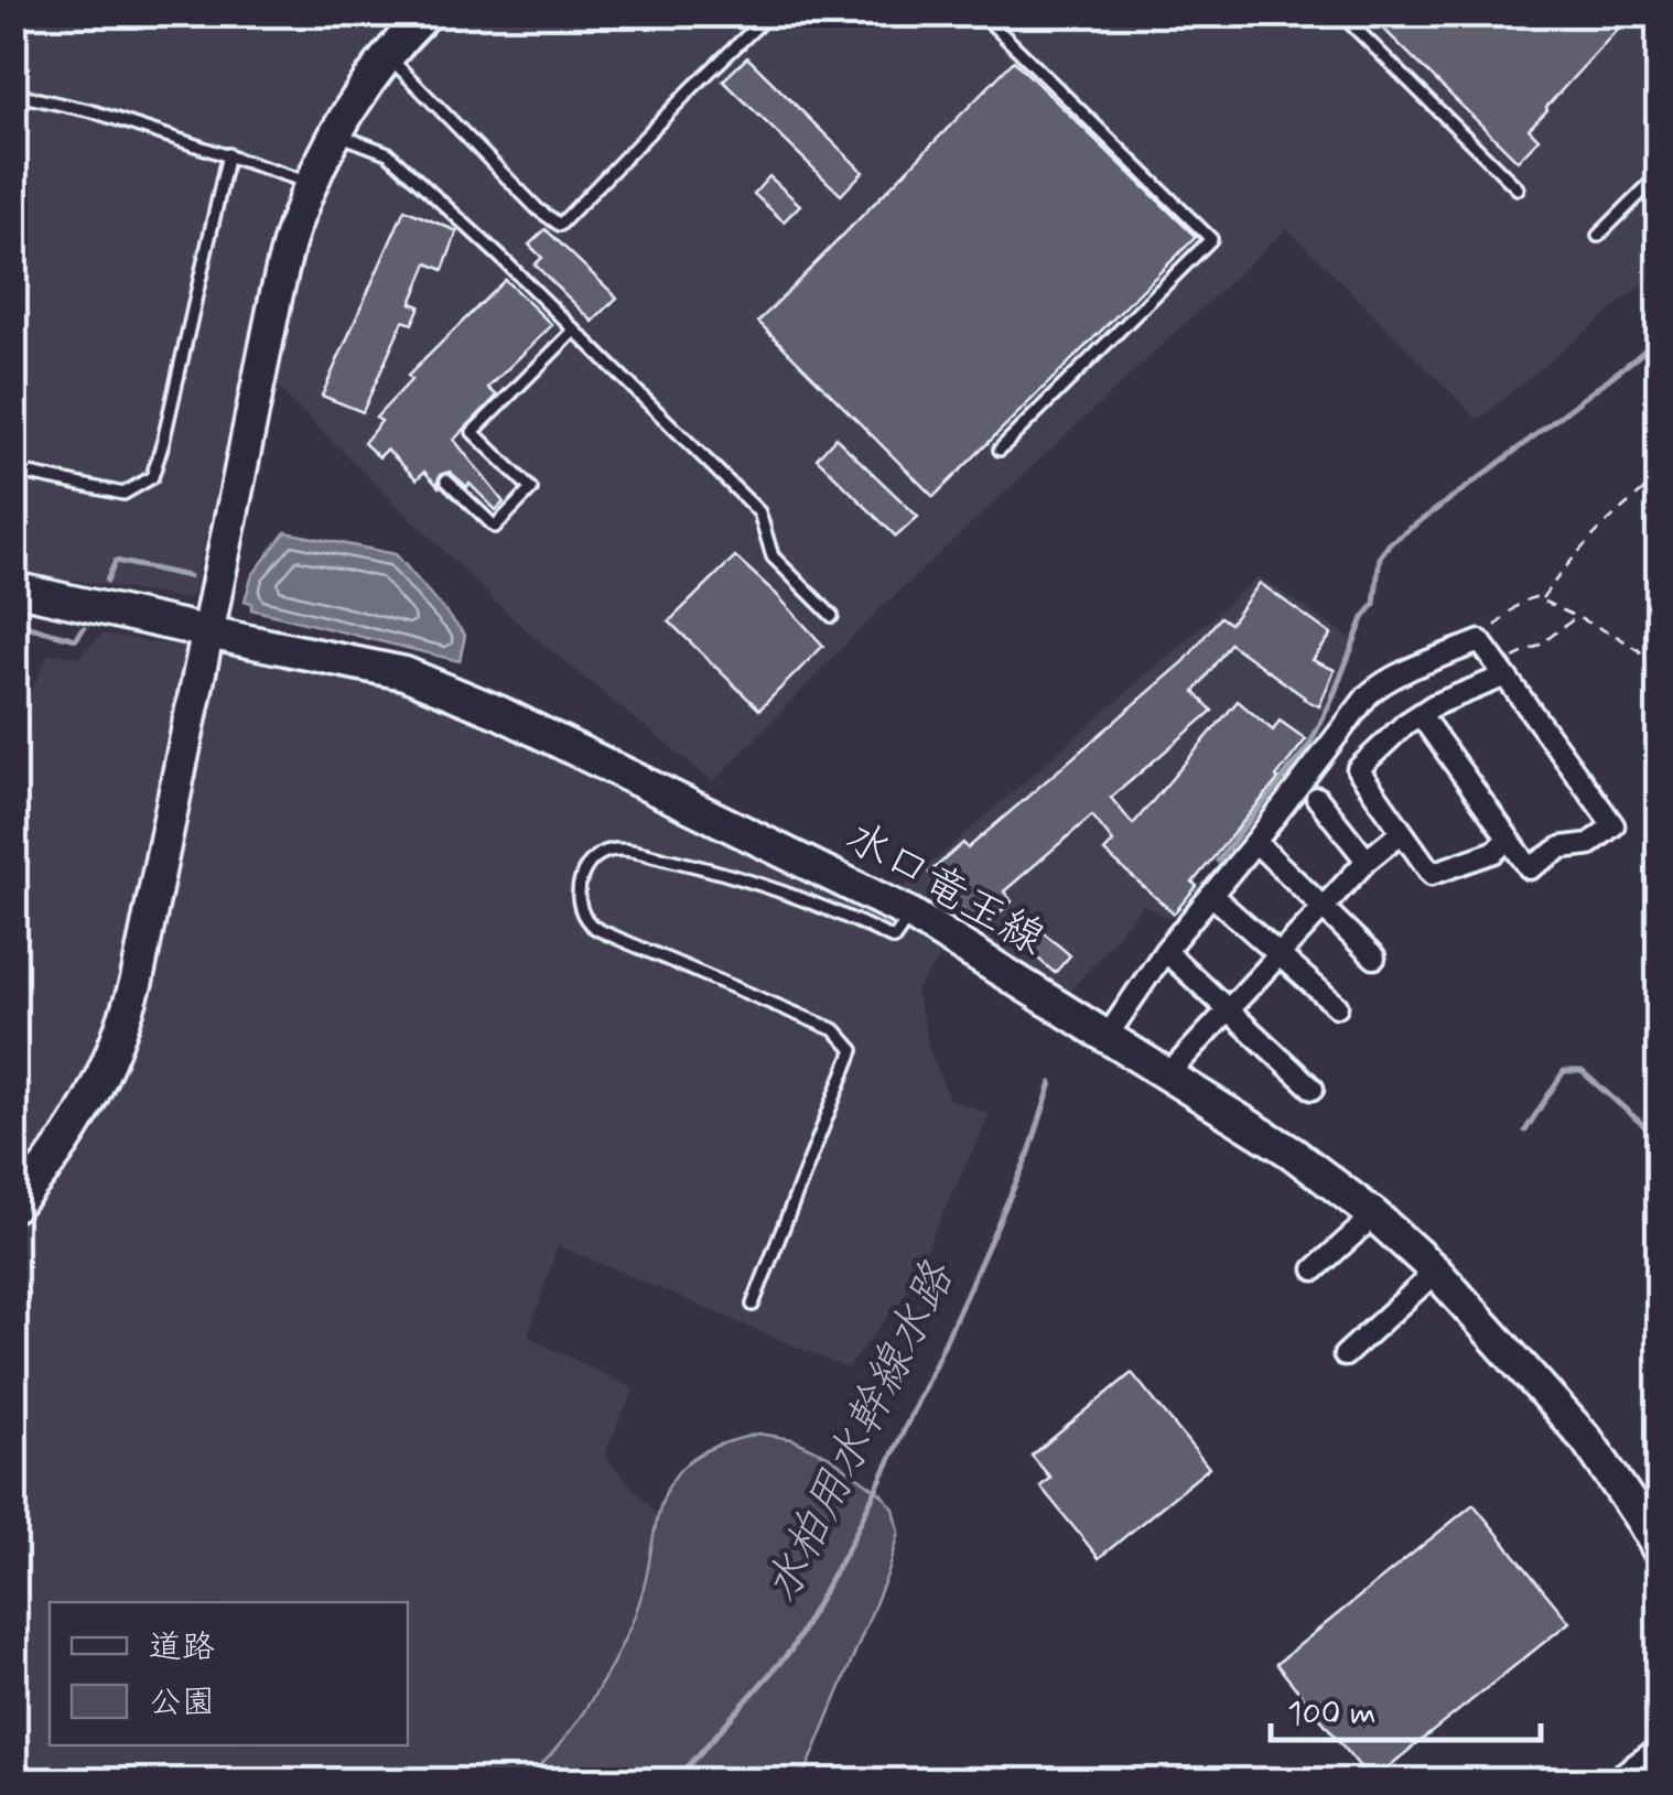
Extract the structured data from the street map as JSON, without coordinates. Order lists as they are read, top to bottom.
{
  "streets": {
    "main road": ["水口竜王線"]
  },
  "water": ["水柏用水幹線水路"],
  "legend": ["道路", "公園"],
  "scale_bar": "100 m"
}
